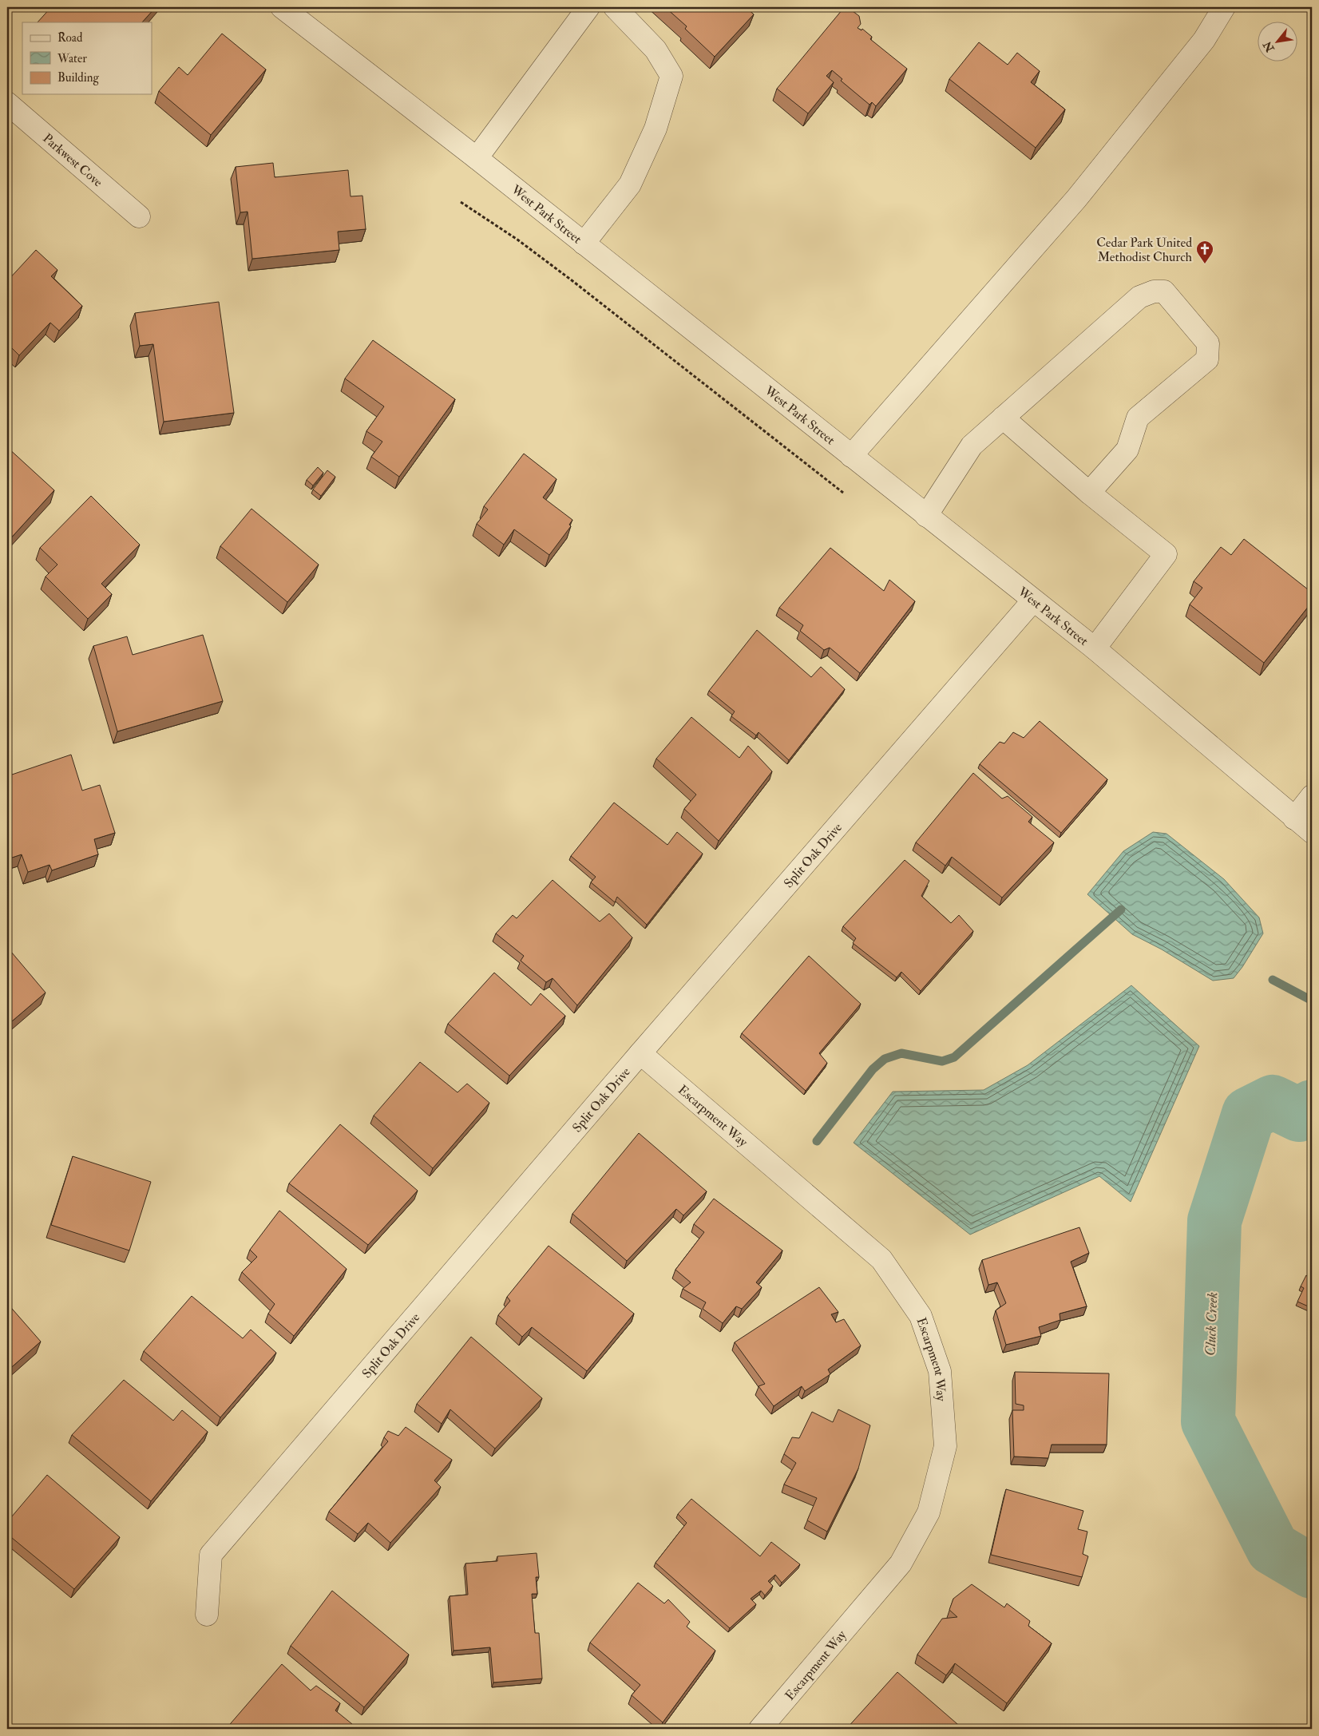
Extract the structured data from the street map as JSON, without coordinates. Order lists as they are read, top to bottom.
{
  "streets": {
    "street": [
      "Parkwest Cove",
      "West Park Street",
      "Split Oak Drive",
      "Escarpment Way"
    ]
  },
  "crossings": [
    ["West Park Street", "Split Oak Drive"],
    ["Split Oak Drive", "Escarpment Way"]
  ],
  "water": ["Cluck Creek"],
  "places": {
    "church": ["Cedar Park United Methodist Church"]
  },
  "legend": ["Road", "Water", "Building"],
  "north": "bottom left"
}
